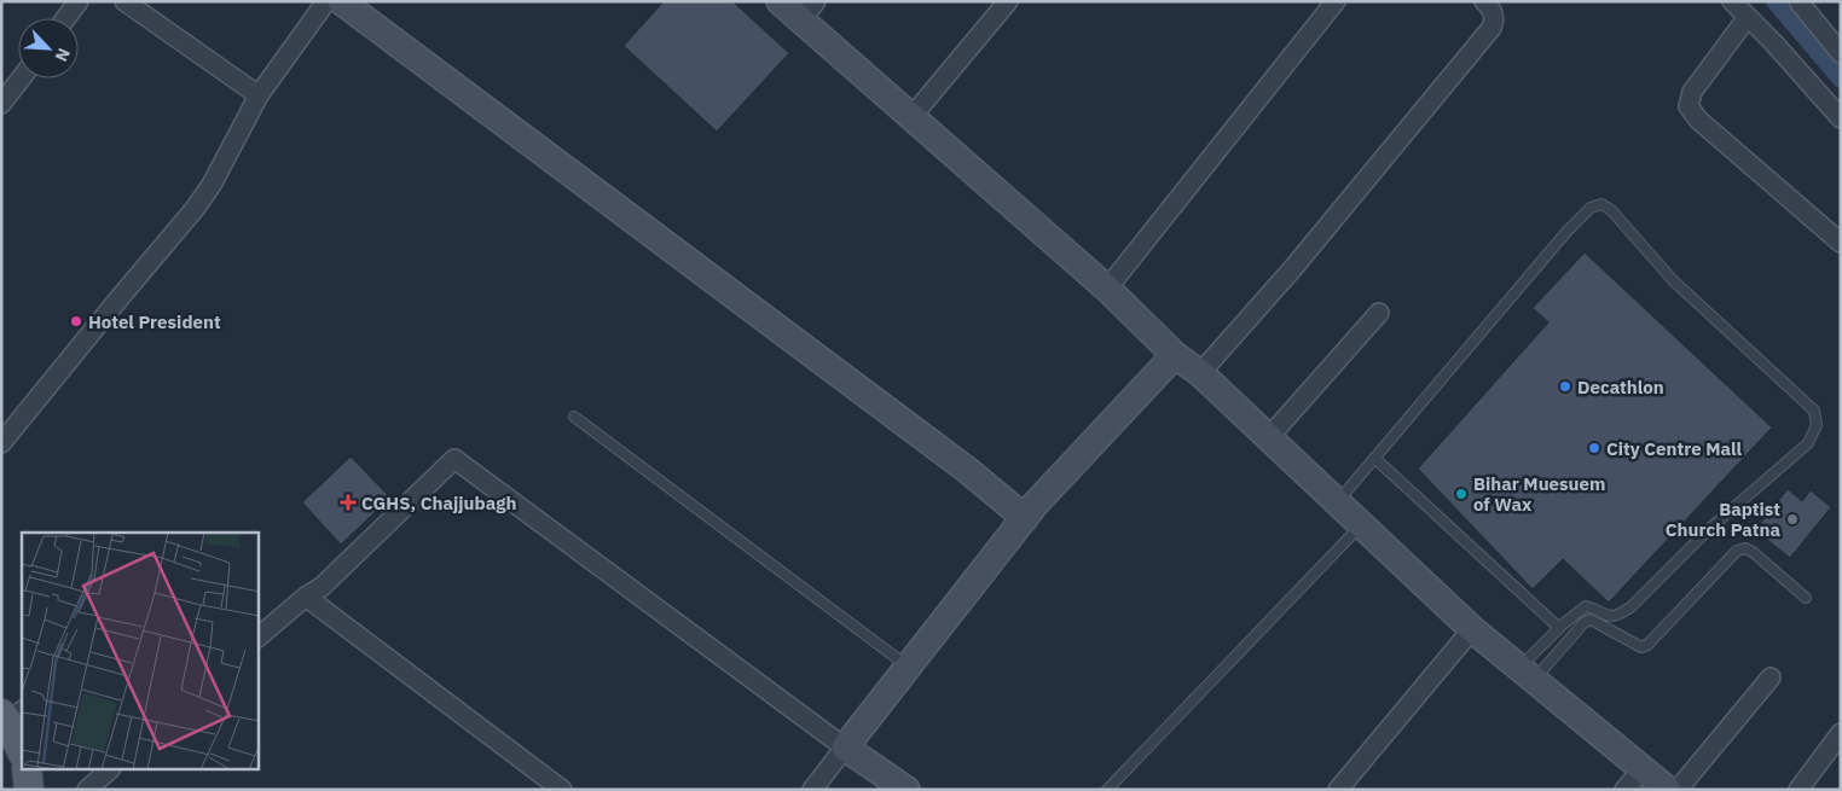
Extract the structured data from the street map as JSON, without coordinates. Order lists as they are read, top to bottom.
{
  "places": {
    "other": [
      "Hotel President",
      "Decathlon",
      "City Centre Mall",
      "Bihar Muesuem of Wax",
      "Baptist Church Patna"
    ],
    "health": ["CGHS, Chajjubagh"]
  },
  "north": "bottom right"
}
